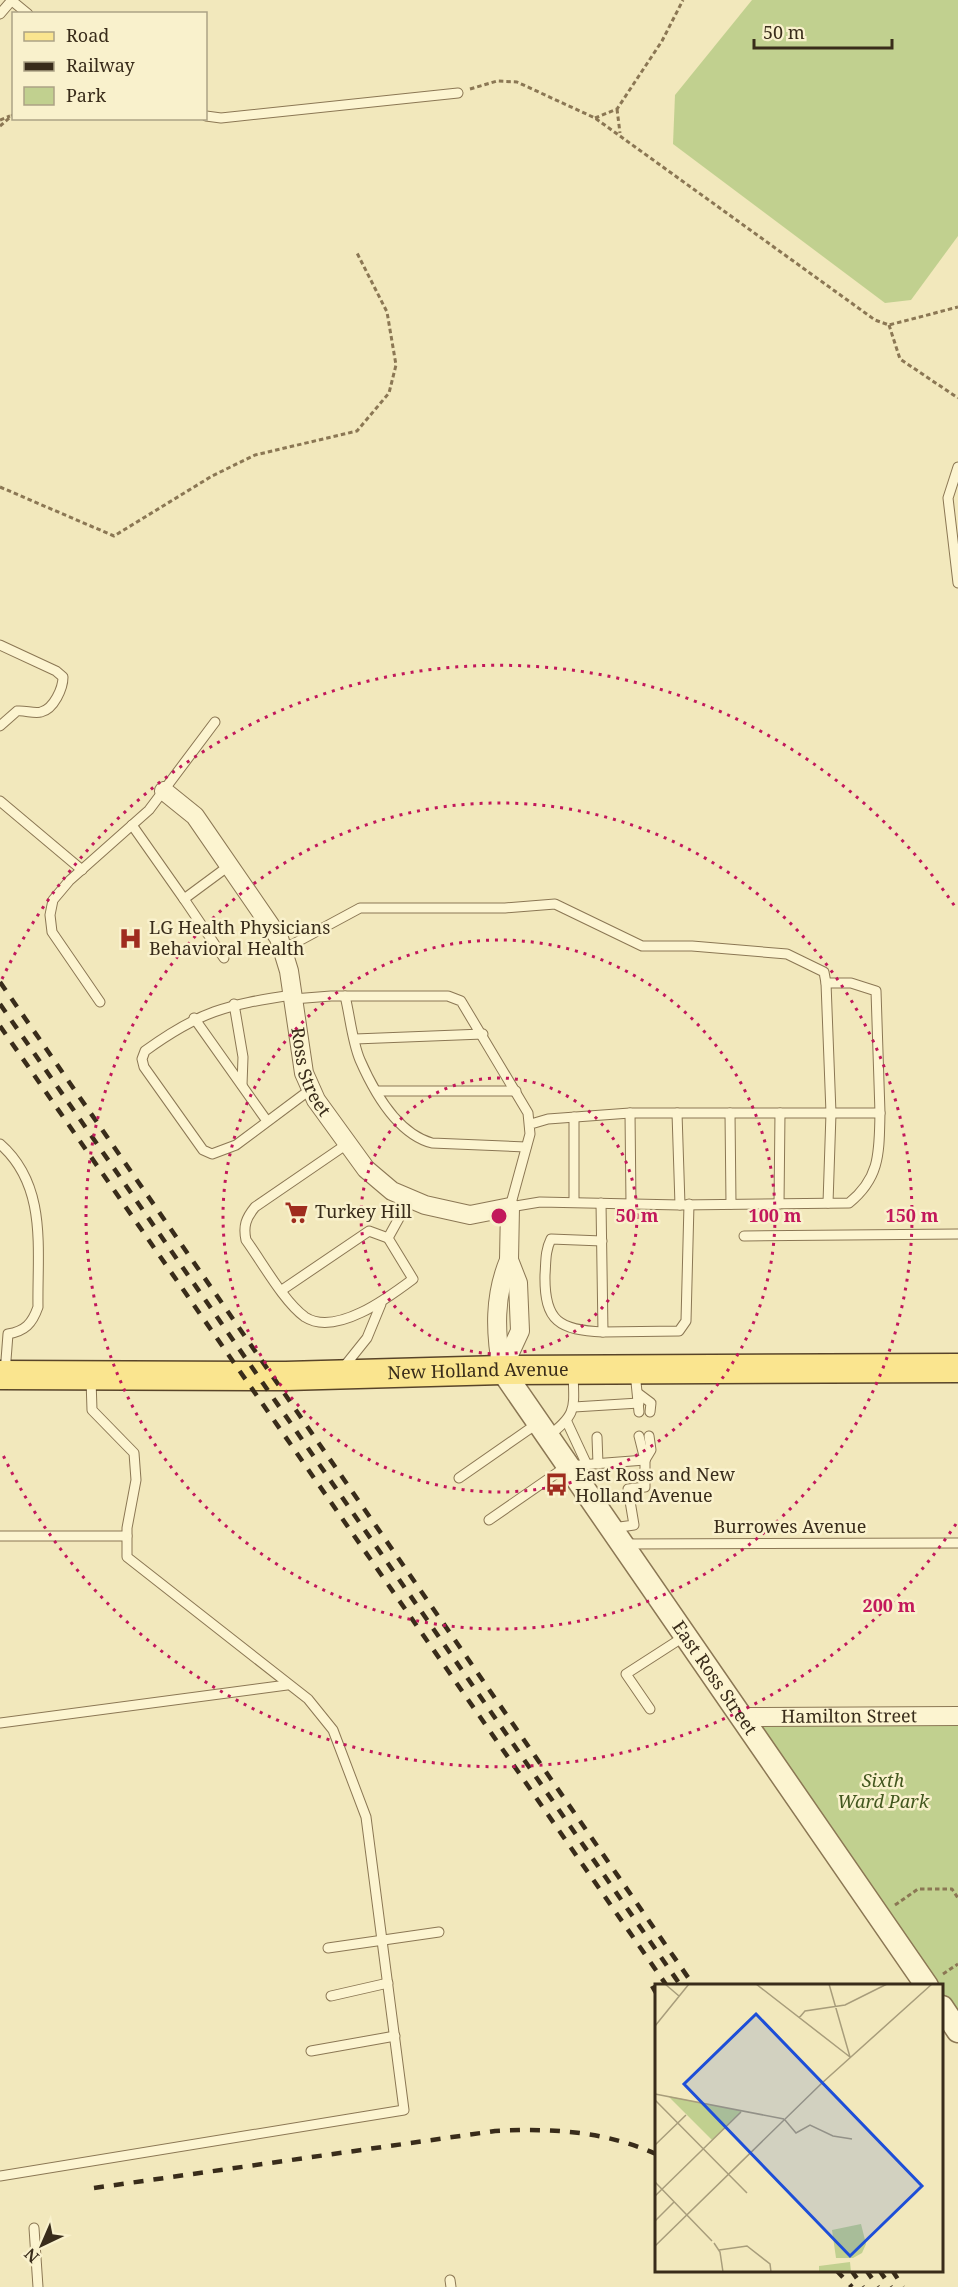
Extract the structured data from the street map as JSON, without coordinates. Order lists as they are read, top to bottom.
{
  "streets": {
    "main road": ["New Holland Avenue"],
    "street": ["Ross Street", "East Ross Street", "Hamilton Street"],
    "lane": ["Burrowes Avenue"]
  },
  "crossings": [
    ["New Holland Avenue", "East Ross Street"],
    ["Burrowes Avenue", "East Ross Street"],
    ["East Ross Street", "Hamilton Street"]
  ],
  "parks": ["Sixth Ward Park"],
  "places": {
    "hospital": ["LG Health Physicians Behavioral Health"],
    "supermarket": ["Turkey Hill"],
    "bus stop": ["East Ross and New Holland Avenue"]
  },
  "legend": ["Road", "Railway", "Park"],
  "scale_bar": "50 m",
  "north": "bottom left",
  "rings": [
    "50 m",
    "100 m",
    "150 m",
    "200 m"
  ]
}
